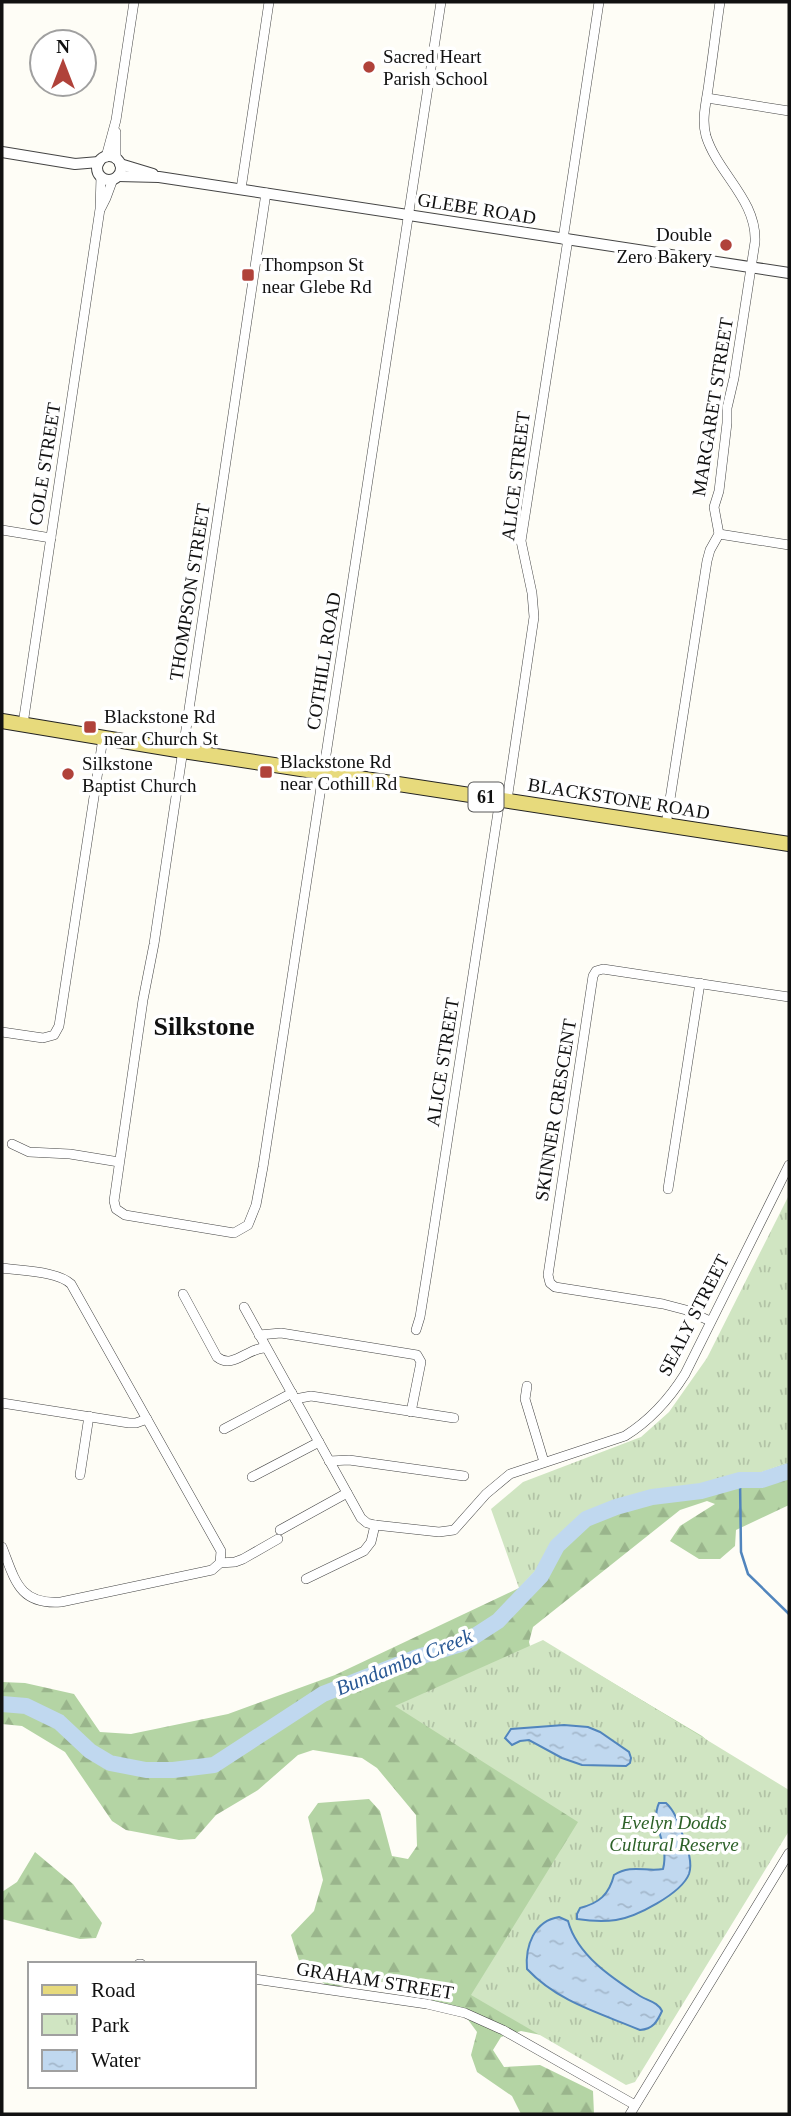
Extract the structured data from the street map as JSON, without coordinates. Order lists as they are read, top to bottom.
{
  "streets": {
    "main road": ["61", "BLACKSTONE ROAD"],
    "street": [
      "GLEBE ROAD",
      "MARGARET STREET",
      "COLE STREET",
      "ALICE STREET",
      "THOMPSON STREET",
      "COTHILL ROAD",
      "SKINNER CRESCENT",
      "SEALY STREET",
      "GRAHAM STREET"
    ]
  },
  "crossings": [
    ["GLEBE ROAD", "MARGARET STREET"],
    ["GLEBE ROAD", "COLE STREET"],
    ["GLEBE ROAD", "ALICE STREET"],
    ["GLEBE ROAD", "THOMPSON STREET"],
    ["GLEBE ROAD", "COTHILL ROAD"],
    ["MARGARET STREET", "BLACKSTONE ROAD"],
    ["COLE STREET", "BLACKSTONE ROAD"],
    ["ALICE STREET", "BLACKSTONE ROAD"],
    ["THOMPSON STREET", "COTHILL ROAD"],
    ["THOMPSON STREET", "BLACKSTONE ROAD"],
    ["COTHILL ROAD", "BLACKSTONE ROAD"],
    ["SKINNER CRESCENT", "SEALY STREET"]
  ],
  "districts": ["Silkstone"],
  "water": ["Bundamba Creek"],
  "parks": ["Evelyn Dodds Cultural Reserve"],
  "places": {
    "other": ["Sacred Heart Parish School", "Double Zero Bakery", "Silkstone Baptist Church"],
    "transit": ["Thompson St near Glebe Rd", "Blackstone Rd near Church St", "Blackstone Rd near Cothill Rd"]
  },
  "legend": ["Road", "Park", "Water"],
  "north": "top"
}
